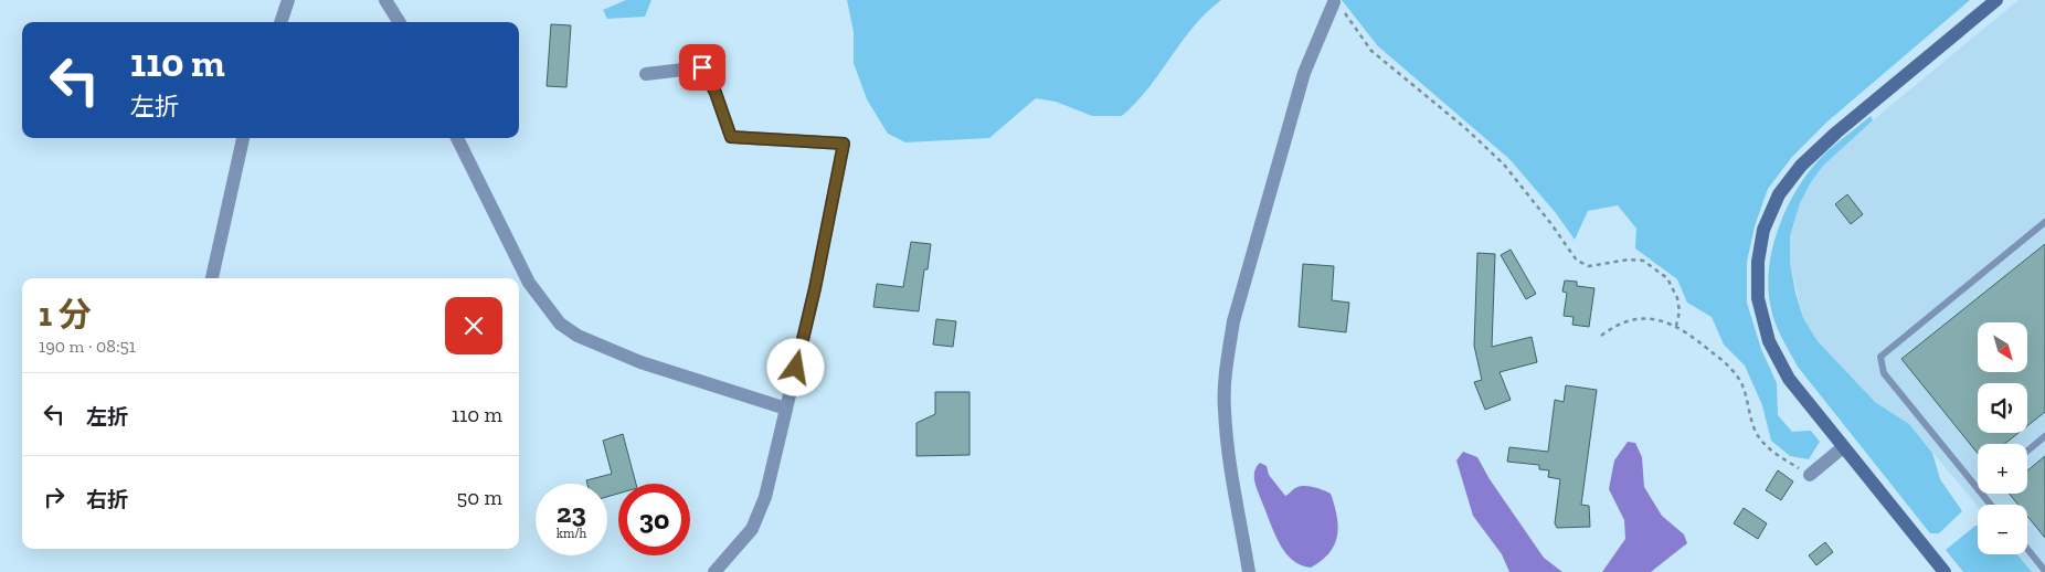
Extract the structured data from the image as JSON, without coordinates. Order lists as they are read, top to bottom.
{
  "north": "bottom right",
  "page": {
    "turn": ["110 m", "左折"],
    "heading": ["1 分", "190 m · 08:51"],
    "map_buttons": ["+", "−"],
    "list": [
      {
        "name": "左折",
        "value": "110 m"
      },
      {
        "name": "右折",
        "value": "50 m"
      }
    ],
    "speed": "23 km/h",
    "limit": "30"
  }
}
